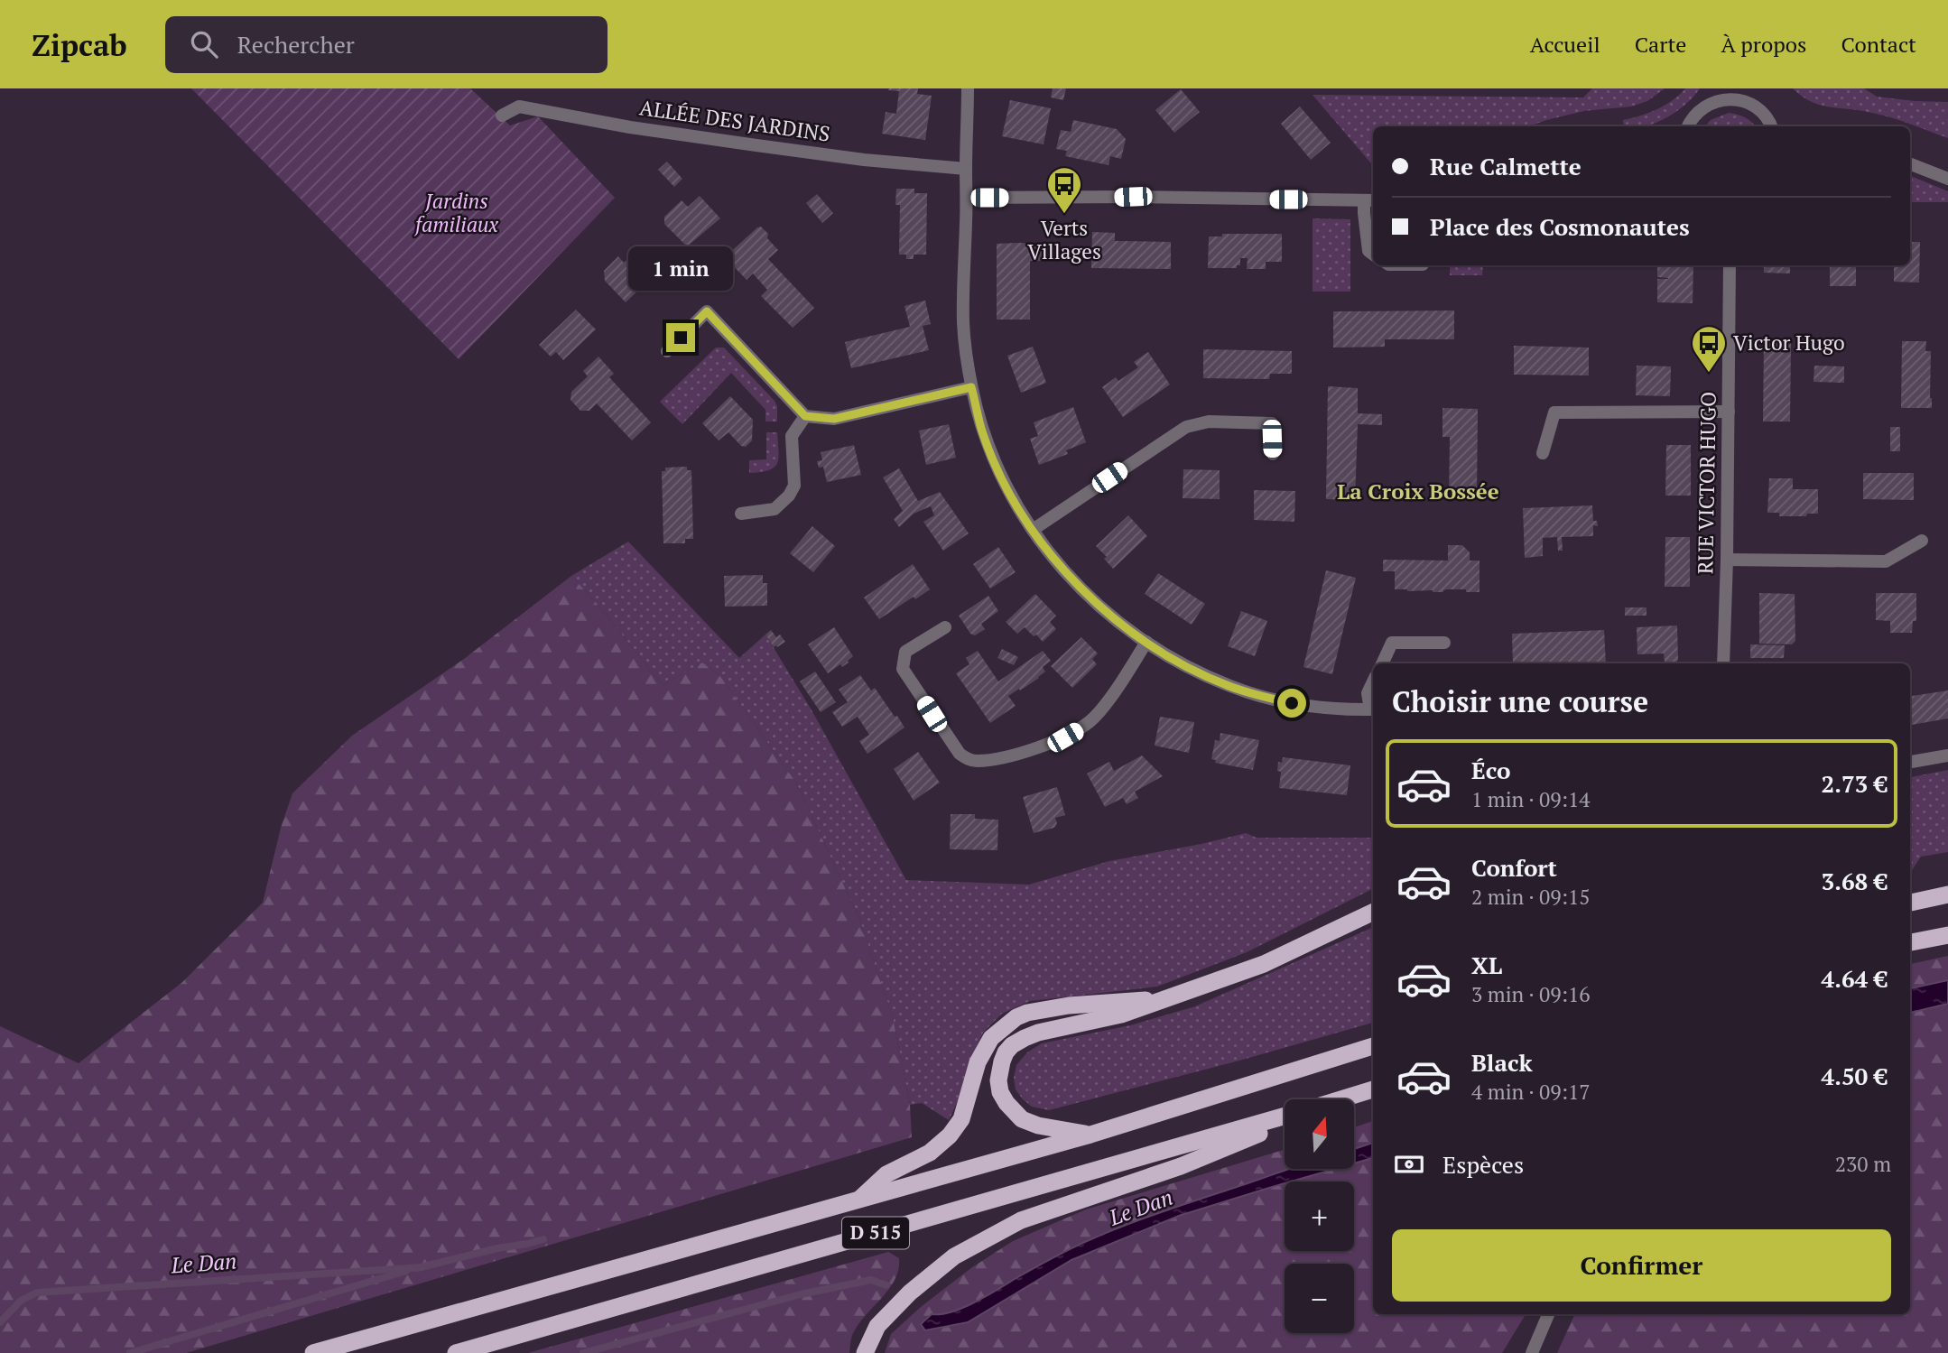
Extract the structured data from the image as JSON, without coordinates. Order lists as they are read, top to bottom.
{
  "streets": {
    "highway": ["D 515"],
    "street": ["ALLÉE DES JARDINS", "RUE VICTOR HUGO"]
  },
  "districts": ["La Croix Bossée"],
  "water": ["Le Dan"],
  "parks": ["Jardins familiaux"],
  "places": {
    "bus stop": ["Verts Villages", "Victor Hugo"]
  },
  "north": "top",
  "page": {
    "header": "Zipcab",
    "search": "Rechercher",
    "nav": [
      "Accueil",
      "Carte",
      "À propos",
      "Contact"
    ],
    "banner": ["Rue Calmette", "Place des Cosmonautes"],
    "bubble": "1 min",
    "heading": "Choisir une course",
    "list": [
      {
        "name": "Éco",
        "note": "1 min · 09:14",
        "value": "2.73 €"
      },
      {
        "name": "Confort",
        "note": "2 min · 09:15",
        "value": "3.68 €"
      },
      {
        "name": "XL",
        "note": "3 min · 09:16",
        "value": "4.64 €"
      },
      {
        "name": "Black",
        "note": "4 min · 09:17",
        "value": "4.50 €"
      }
    ],
    "map_buttons": ["+", "−"],
    "pay": ["Espèces", "230 m"],
    "buttons": "Confirmer"
  }
}
